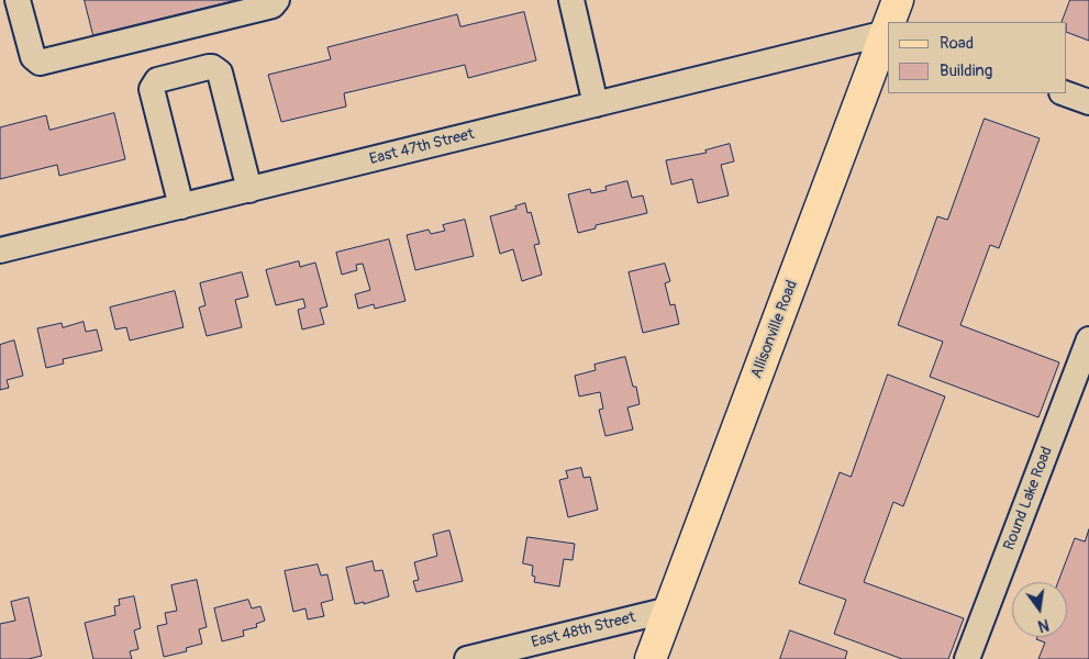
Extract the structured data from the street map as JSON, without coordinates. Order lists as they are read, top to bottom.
{
  "streets": {
    "main road": ["Allisonville Road"],
    "street": ["East 47th Street", "Round Lake Road", "East 48th Street"]
  },
  "crossings": [
    ["East 47th Street", "Allisonville Road"],
    ["Allisonville Road", "East 48th Street"]
  ],
  "legend": ["Road", "Building"],
  "north": "bottom"
}
